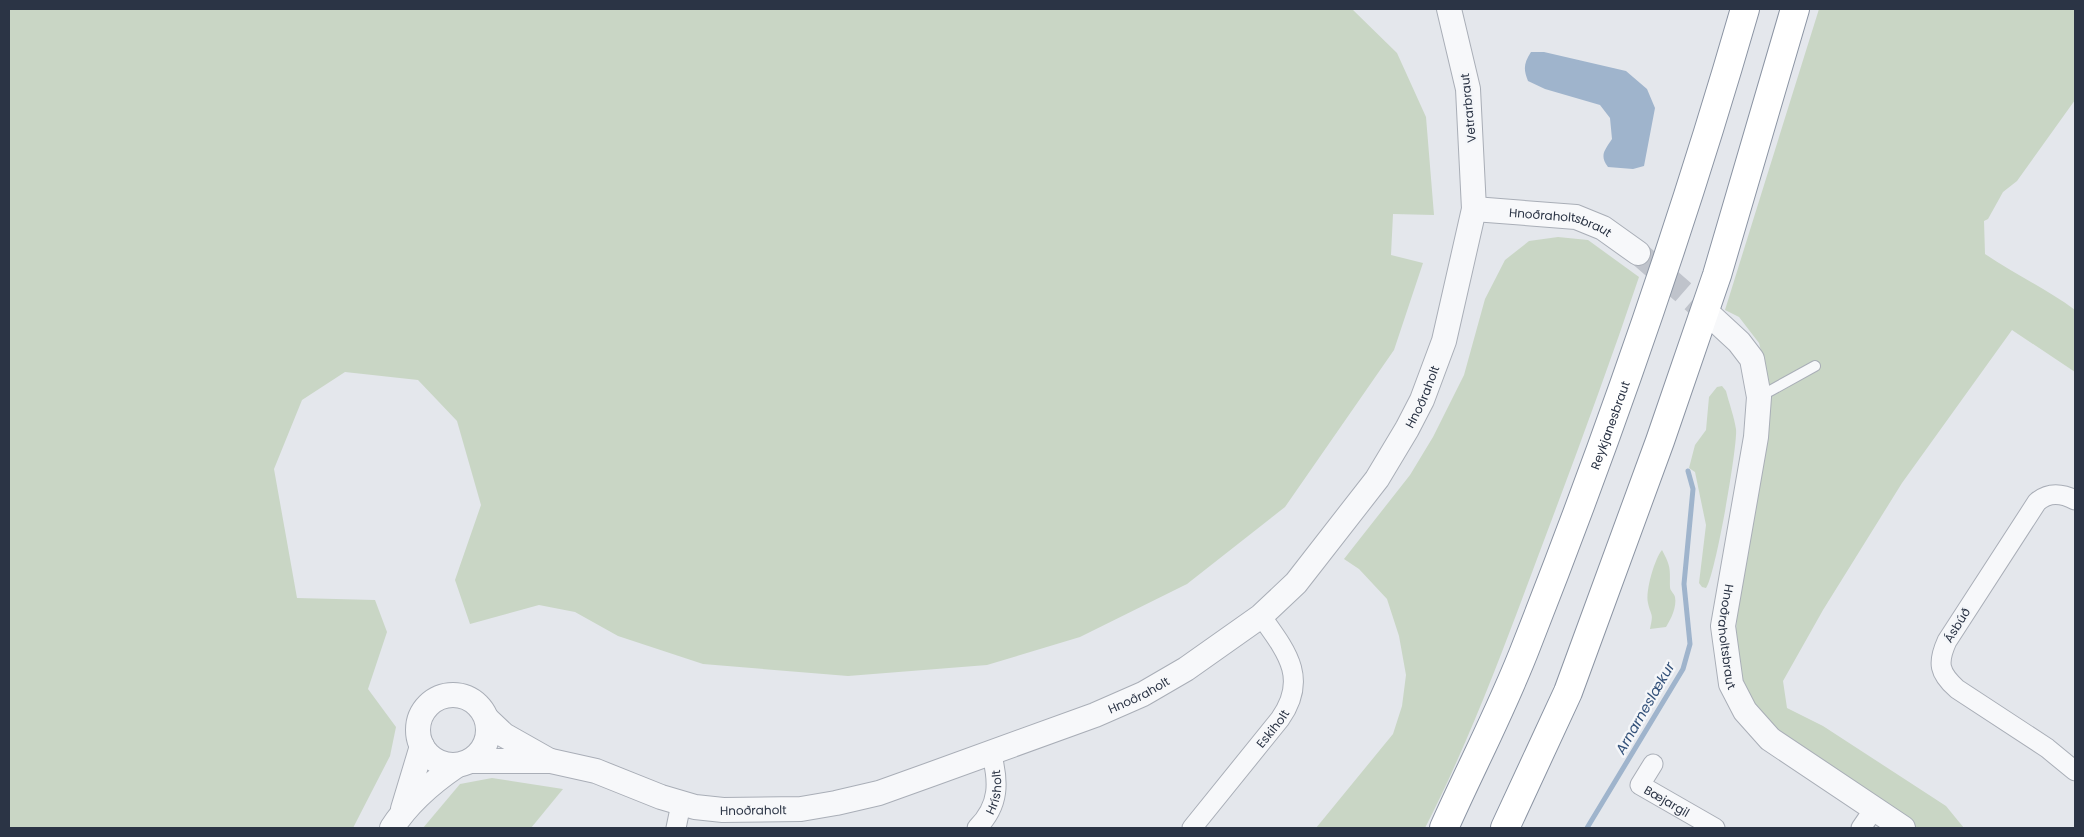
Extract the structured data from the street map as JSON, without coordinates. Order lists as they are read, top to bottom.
{
  "streets": {
    "highway": ["Reykjanesbraut"],
    "street": [
      "Vetrarbraut",
      "Hnoðraholtsbraut",
      "Hnoðraholt",
      "Ásbúð",
      "Eskiholt",
      "Hrísholt",
      "Bæjargil"
    ]
  },
  "crossings": [
    ["Vetrarbraut", "Hnoðraholtsbraut"],
    ["Vetrarbraut", "Hnoðraholt"],
    ["Hnoðraholtsbraut", "Hnoðraholt"],
    ["Hnoðraholt", "Eskiholt"],
    ["Hnoðraholt", "Hrísholt"]
  ],
  "water": ["Arnarneslækur"]
}
